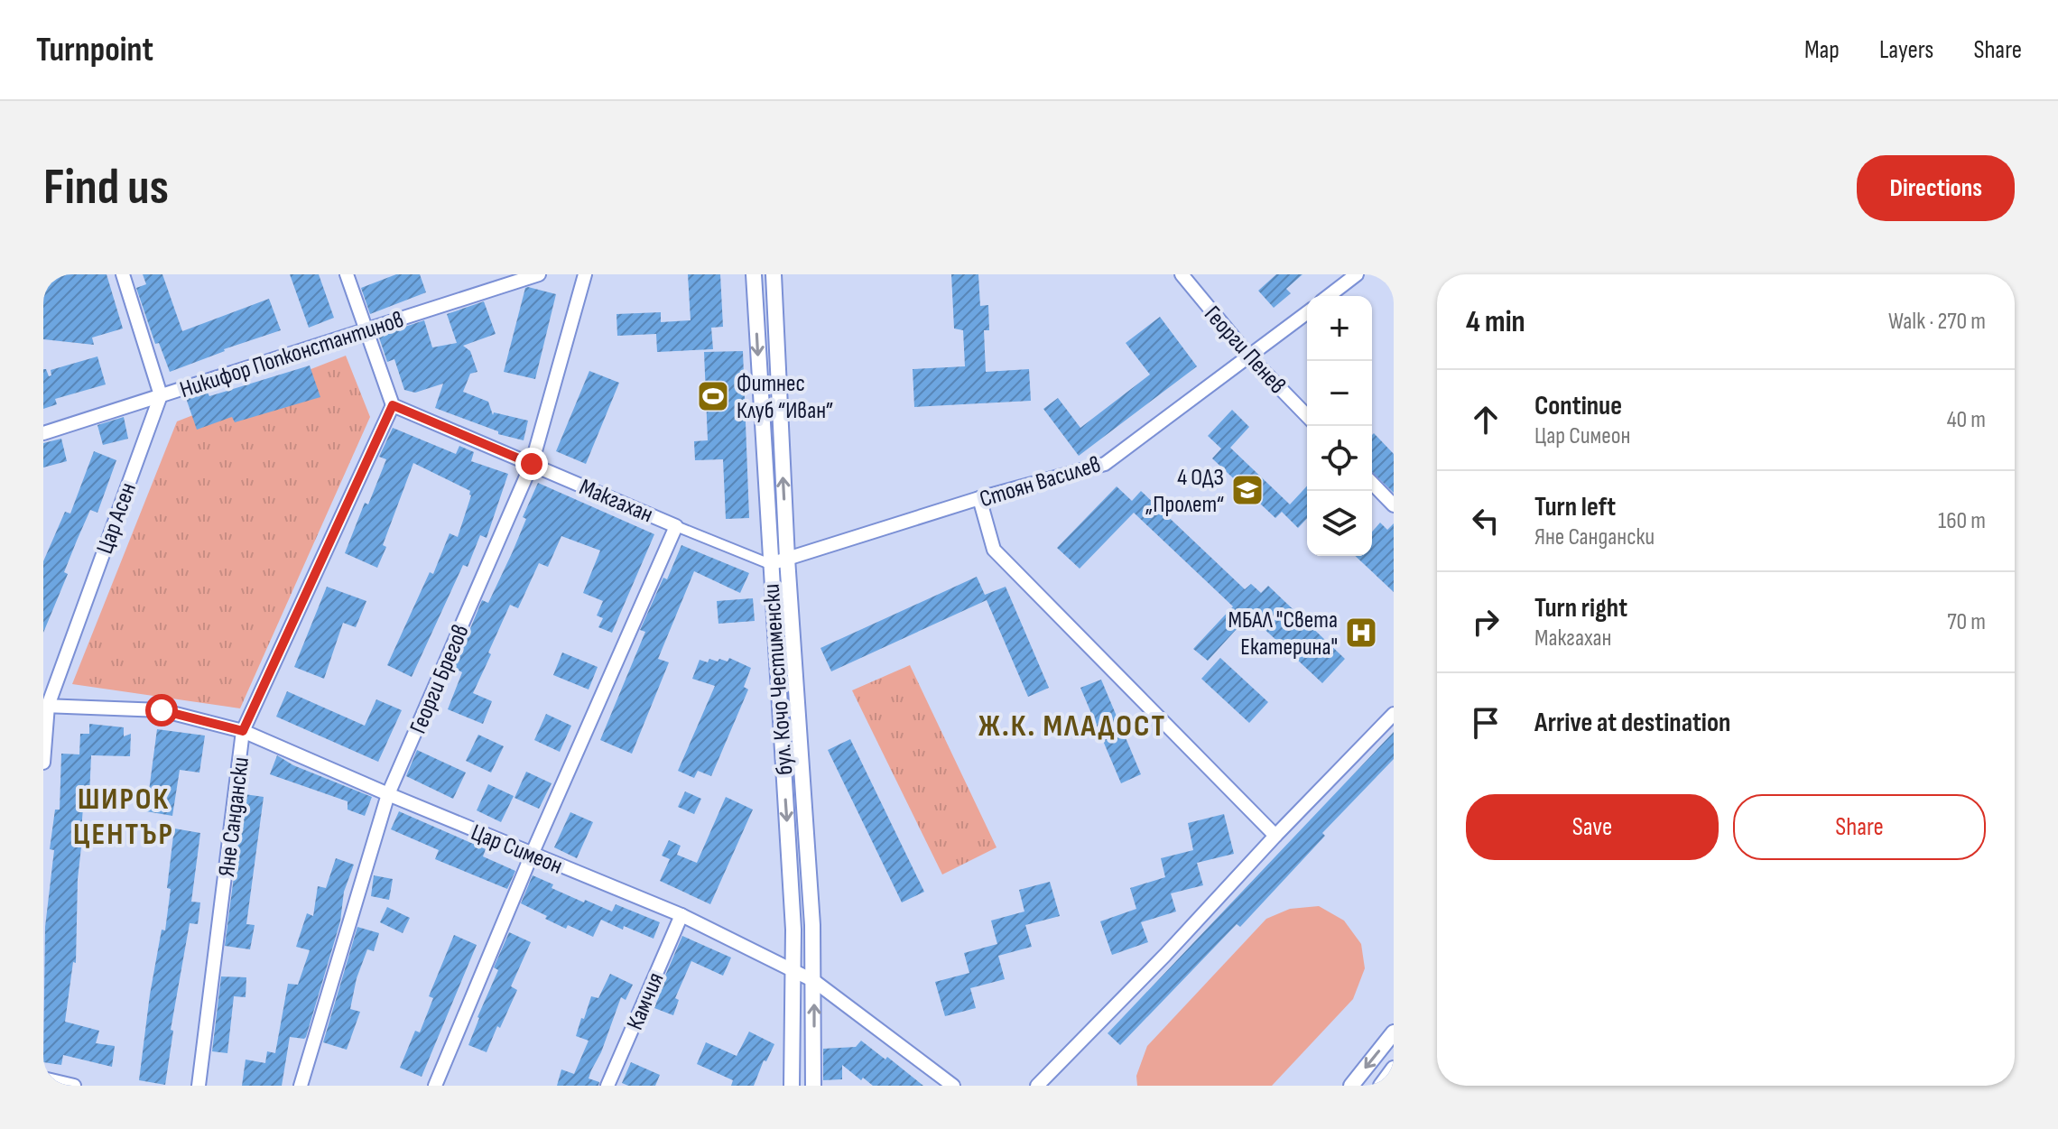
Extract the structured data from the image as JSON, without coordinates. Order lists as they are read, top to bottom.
{
  "streets": {
    "street": [
      "Георги Пенев",
      "Никифор Попконстантинов",
      "Стоян Василев",
      "Макгахан",
      "Цар Асен",
      "Георги Брегов",
      "бул. Кочо Честименски",
      "Яне Сандански",
      "Цар Симеон",
      "Камчия"
    ]
  },
  "crossings": [
    ["Георги Пенев", "Стоян Василев"],
    ["Никифор Попконстантинов", "Цар Асен"],
    ["Стоян Василев", "Макгахан"],
    ["Стоян Василев", "бул. Кочо Честименски"],
    ["Макгахан", "Георги Брегов"],
    ["Макгахан", "бул. Кочо Честименски"],
    ["Макгахан", "Яне Сандански"],
    ["Цар Асен", "Цар Симеон"],
    ["Георги Брегов", "Цар Симеон"],
    ["бул. Кочо Честименски", "Цар Симеон"],
    ["Яне Сандански", "Цар Симеон"],
    ["Цар Симеон", "Камчия"]
  ],
  "districts": ["Ж.К. МЛАДОСТ", "ШИРОК ЦЕНТЪР"],
  "places": {
    "sports": ["Фитнес Клуб “Иван”"],
    "school or university": ["4 ОДЗ „Пролет“"],
    "hospital": ["МБАЛ \"Света Екатерина\""]
  },
  "page": {
    "header": "Turnpoint",
    "nav": ["Map", "Layers", "Share"],
    "buttons": [
      "Directions",
      ["Save", "Share"]
    ],
    "title": "Find us",
    "heading": ["4 min", "Walk · 270 m"],
    "map_buttons": ["+", "−"],
    "list": [
      ["Continue", "Цар Симеон", "40 m"],
      ["Turn left", "Яне Сандански", "160 m"],
      ["Turn right", "Макгахан", "70 m"],
      "Arrive at destination"
    ]
  }
}
